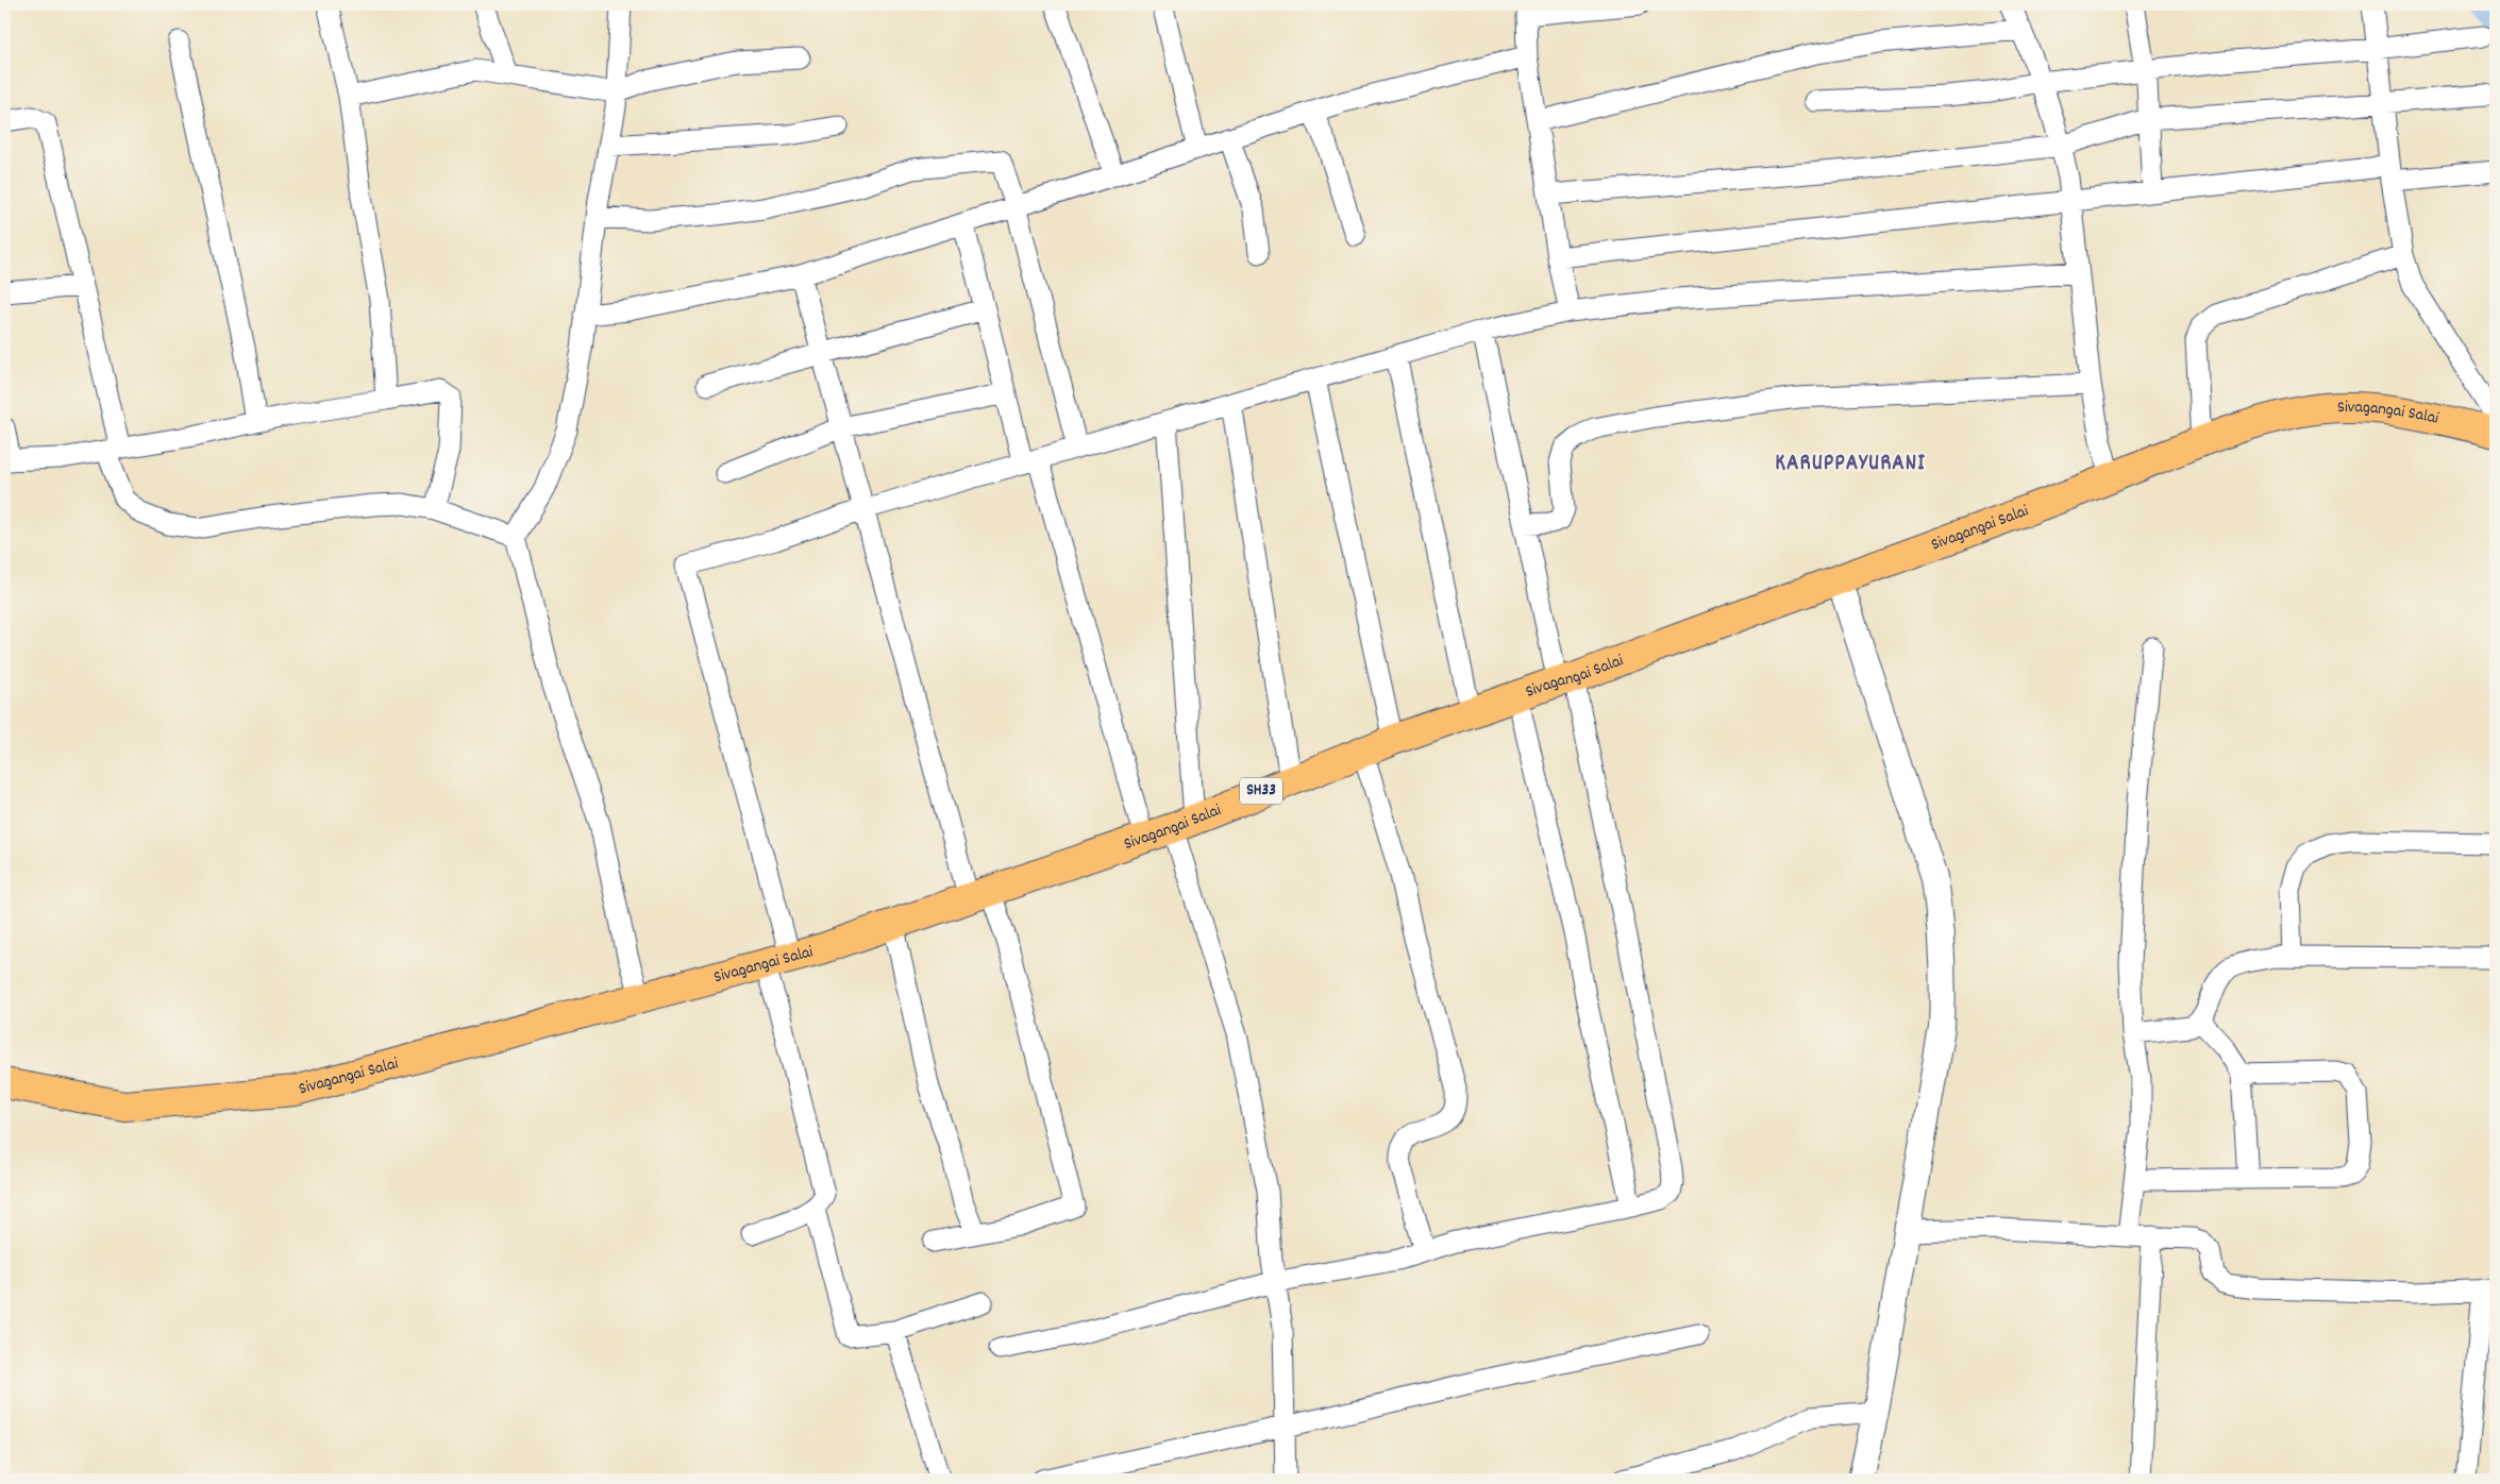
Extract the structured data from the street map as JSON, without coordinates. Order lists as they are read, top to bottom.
{
  "streets": {
    "main road": ["Sivagangai Salai", "SH33"]
  },
  "districts": ["KARUPPAYURANI"]
}
